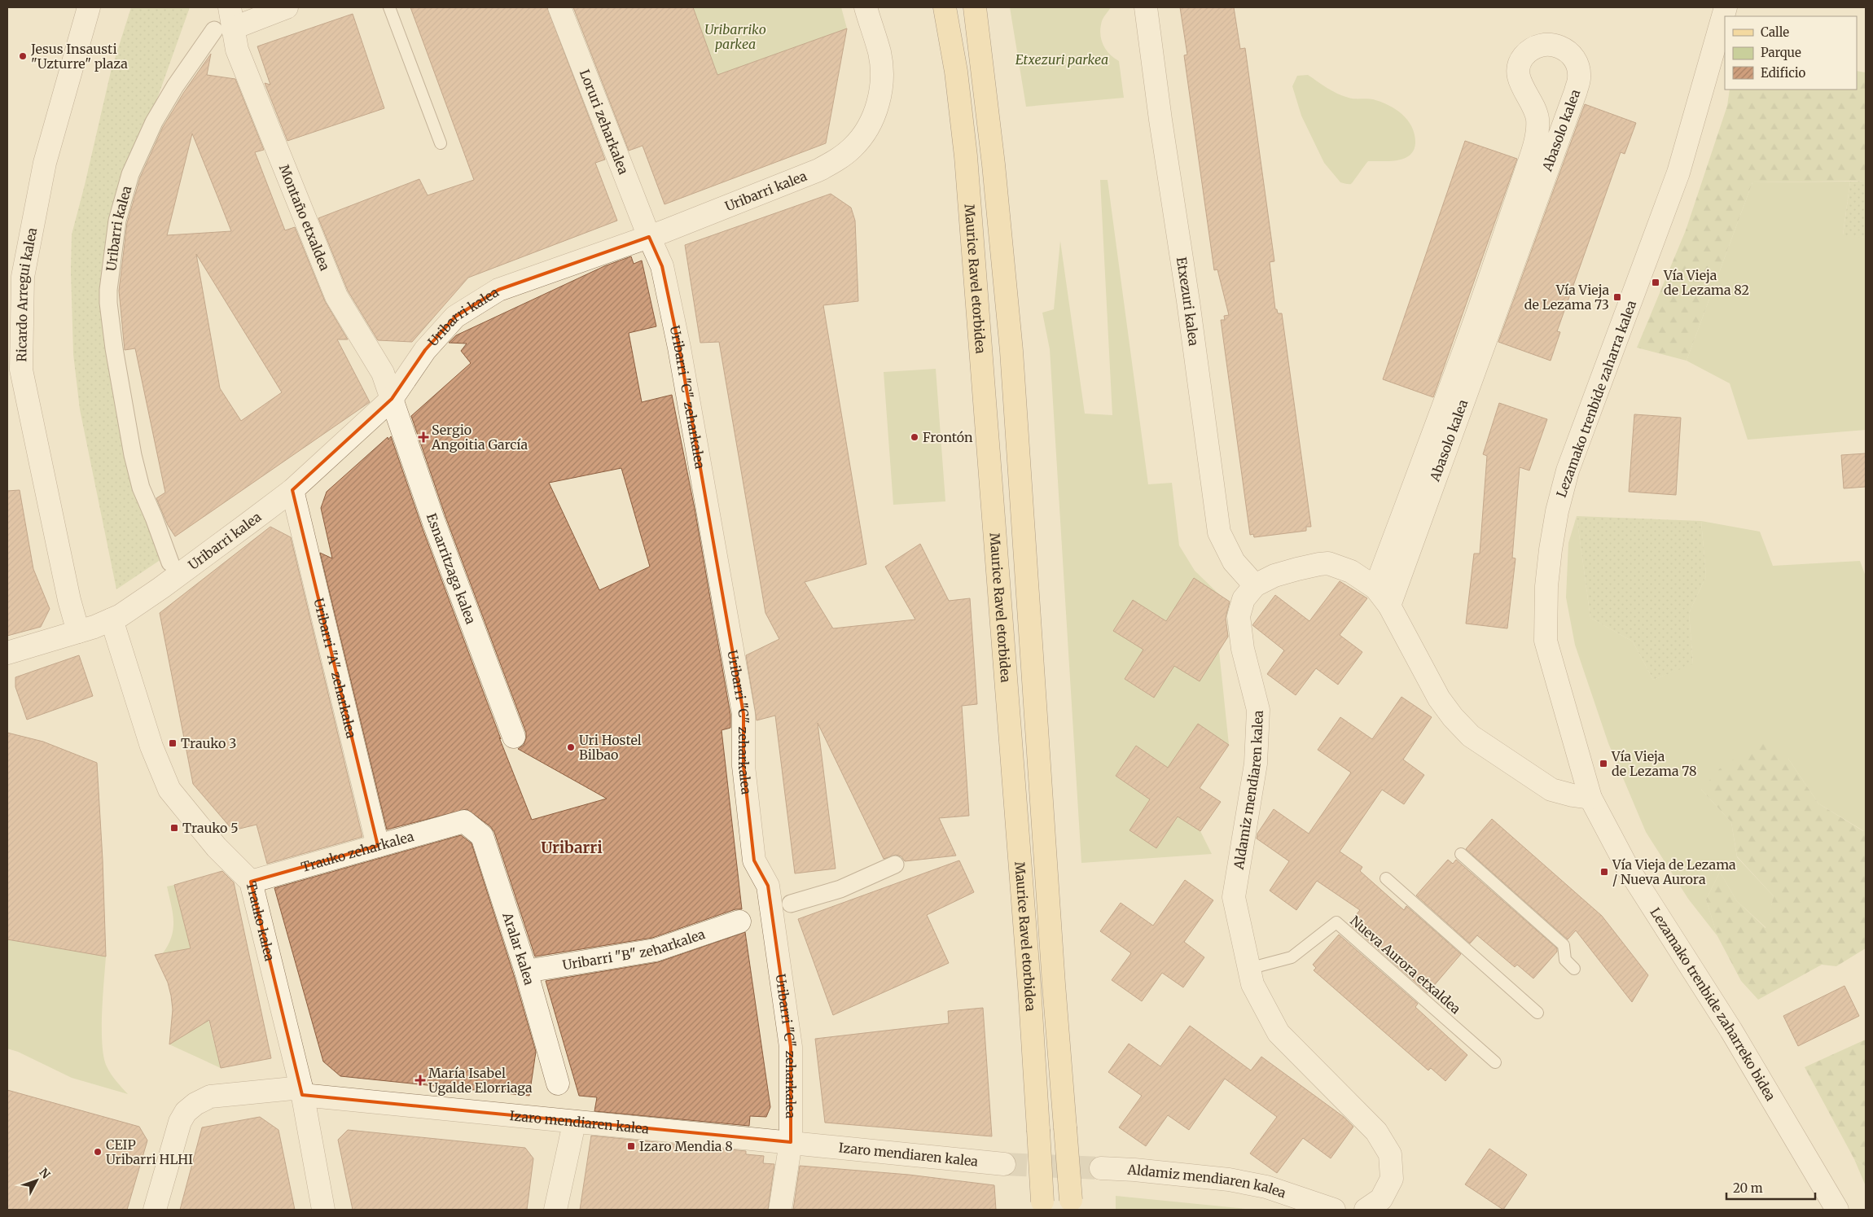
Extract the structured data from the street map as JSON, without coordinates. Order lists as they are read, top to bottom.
{
  "streets": {
    "main road": ["Maurice Ravel etorbidea"],
    "street": [
      "Loruri zeharkalea",
      "Abasolo kalea",
      "Uribarri kalea",
      "Montaño etxaldea",
      "Ricardo Arregui kalea",
      "Etxezuri kalea",
      "Uribarri \"C\" zeharkalea",
      "Lezamako trenbide zaharra kalea",
      "Esnarritzaga kalea",
      "Uribarri \"A\" zeharkalea",
      "Aldamiz mendiaren kalea",
      "Trauko zeharkalea",
      "Trauko kalea",
      "Aralar kalea",
      "Uribarri \"B\" zeharkalea",
      "Lezamako trenbide zaharreko bidea",
      "Izaro mendiaren kalea"
    ],
    "lane": ["Nueva Aurora etxaldea"]
  },
  "crossings": [
    ["Loruri zeharkalea", "Uribarri kalea"],
    ["Loruri zeharkalea", "Uribarri \"C\" zeharkalea"],
    ["Abasolo kalea", "Aldamiz mendiaren kalea"],
    ["Uribarri kalea", "Montaño etxaldea"],
    ["Uribarri kalea", "Ricardo Arregui kalea"],
    ["Uribarri kalea", "Uribarri \"C\" zeharkalea"],
    ["Uribarri kalea", "Esnarritzaga kalea"],
    ["Uribarri kalea", "Uribarri \"A\" zeharkalea"],
    ["Uribarri kalea", "Trauko kalea"],
    ["Montaño etxaldea", "Esnarritzaga kalea"],
    ["Etxezuri kalea", "Aldamiz mendiaren kalea"],
    ["Uribarri \"C\" zeharkalea", "Izaro mendiaren kalea"],
    ["Lezamako trenbide zaharra kalea", "Aldamiz mendiaren kalea"],
    ["Lezamako trenbide zaharra kalea", "Lezamako trenbide zaharreko bidea"],
    ["Uribarri \"A\" zeharkalea", "Trauko zeharkalea"],
    ["Aldamiz mendiaren kalea", "Nueva Aurora etxaldea"],
    ["Aldamiz mendiaren kalea", "Lezamako trenbide zaharreko bidea"],
    ["Trauko zeharkalea", "Trauko kalea"],
    ["Trauko zeharkalea", "Aralar kalea"],
    ["Trauko kalea", "Izaro mendiaren kalea"],
    ["Aralar kalea", "Uribarri \"B\" zeharkalea"]
  ],
  "districts": ["Uribarri"],
  "parks": ["Uribarriko parkea", "Etxezuri parkea"],
  "places": {
    "other": [
      "Jesus Insausti \"Uzturre\" plaza",
      "Frontón",
      "Uri Hostel Bilbao",
      "CEIP Uribarri HLHI"
    ],
    "transit": [
      "Vía Vieja de Lezama 82",
      "Vía Vieja de Lezama 73",
      "Trauko 3",
      "Vía Vieja de Lezama 78",
      "Trauko 5",
      "Vía Vieja de Lezama / Nueva Aurora",
      "Izaro Mendia 8"
    ],
    "health": ["Sergio Angoitia García", "María Isabel Ugalde Elorriaga"]
  },
  "legend": ["Calle", "Parque", "Edificio"],
  "scale_bar": "20 m",
  "north": "top right"
}
